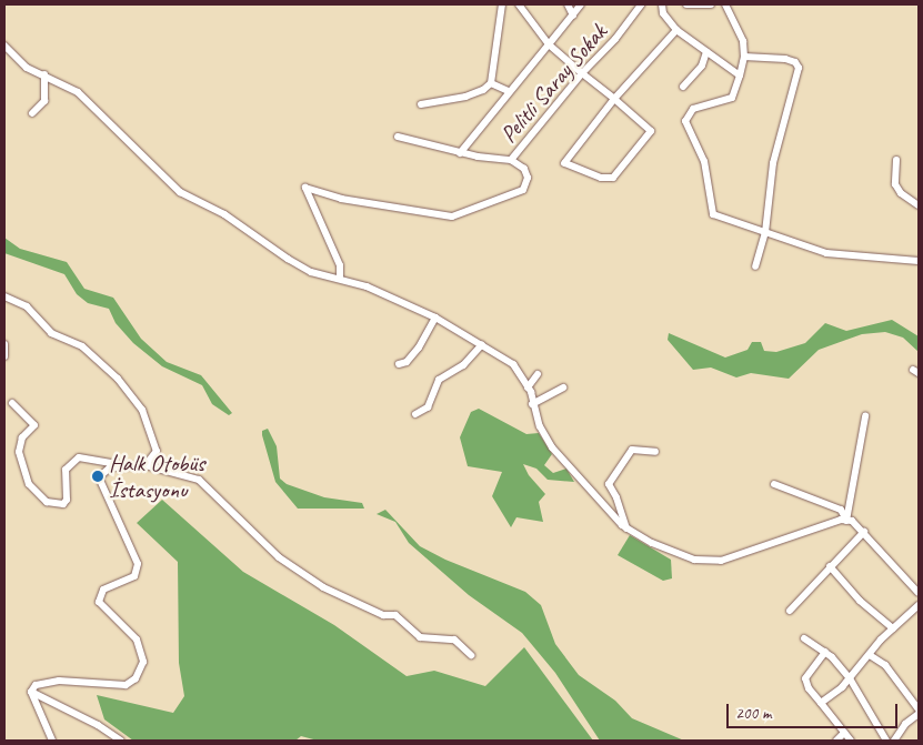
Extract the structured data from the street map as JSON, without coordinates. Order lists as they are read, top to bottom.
{
  "streets": {
    "street": ["Pelitli Saray Sokak"]
  },
  "places": ["Halk Otobüs İstasyonu"],
  "scale_bar": "200 m"
}
